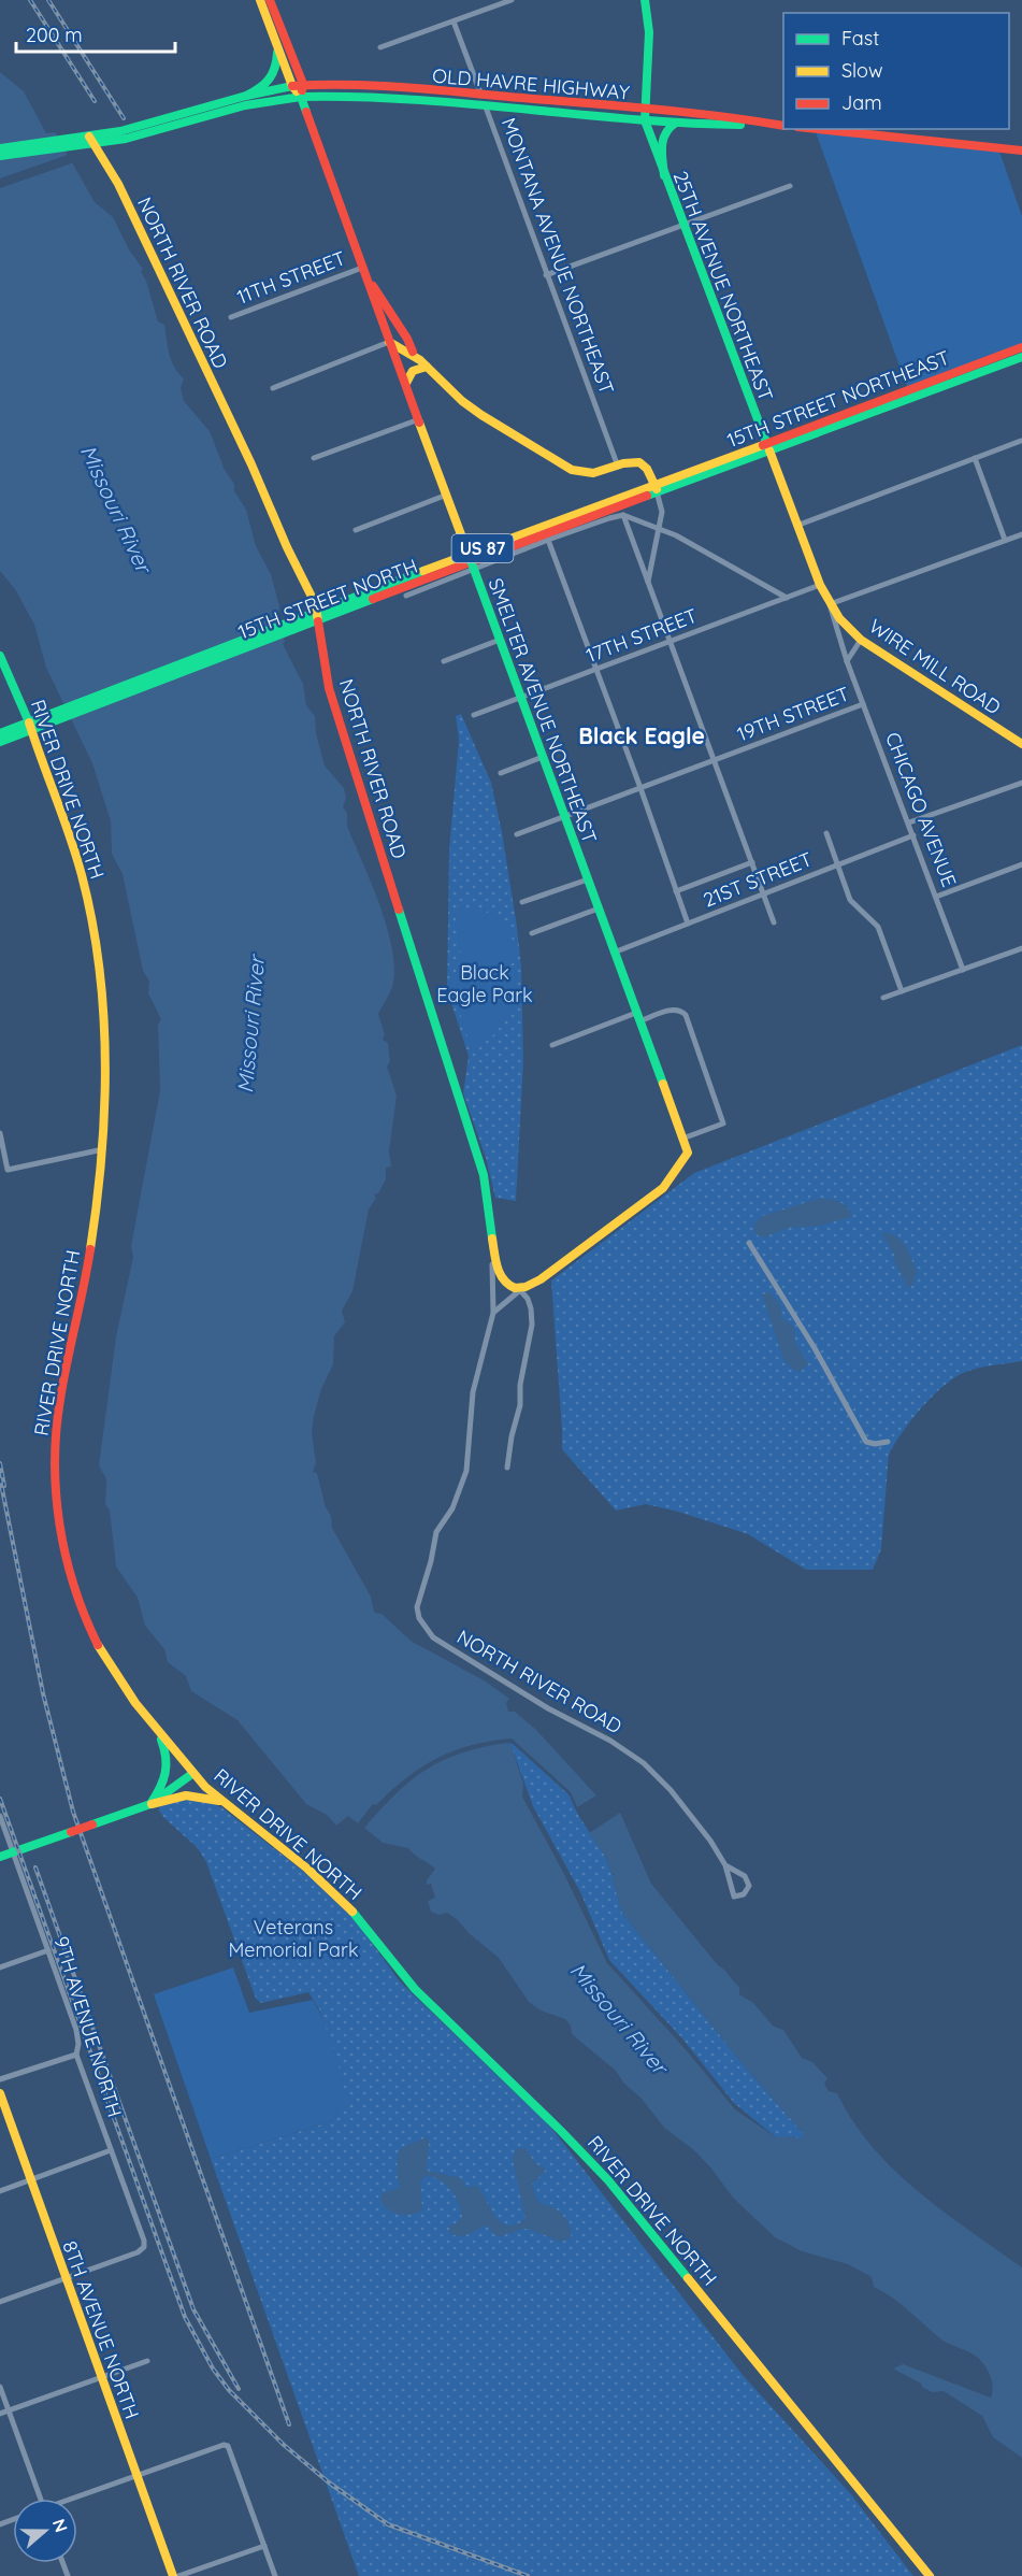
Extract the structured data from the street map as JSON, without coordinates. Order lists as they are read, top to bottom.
{
  "streets": {
    "main road": [
      "OLD HAVRE HIGHWAY",
      "NORTH RIVER ROAD",
      "25TH AVENUE NORTHEAST",
      "15TH STREET NORTHEAST",
      "US 87",
      "15TH STREET NORTH",
      "WIRE MILL ROAD",
      "SMELTER AVENUE NORTHEAST",
      "RIVER DRIVE NORTH",
      "8TH AVENUE NORTH"
    ],
    "street": [
      "MONTANA AVENUE NORTHEAST",
      "11TH STREET",
      "17TH STREET",
      "19TH STREET",
      "CHICAGO AVENUE",
      "21ST STREET",
      "9TH AVENUE NORTH"
    ]
  },
  "crossings": [
    ["OLD HAVRE HIGHWAY", "MONTANA AVENUE NORTHEAST"],
    ["OLD HAVRE HIGHWAY", "NORTH RIVER ROAD"],
    ["OLD HAVRE HIGHWAY", "25TH AVENUE NORTHEAST"],
    ["OLD HAVRE HIGHWAY", "SMELTER AVENUE NORTHEAST"],
    ["11TH STREET", "SMELTER AVENUE NORTHEAST"],
    ["NORTH RIVER ROAD", "15TH STREET NORTH"],
    ["NORTH RIVER ROAD", "SMELTER AVENUE NORTHEAST"],
    ["25TH AVENUE NORTHEAST", "15TH STREET NORTHEAST"],
    ["25TH AVENUE NORTHEAST", "17TH STREET"],
    ["25TH AVENUE NORTHEAST", "WIRE MILL ROAD"],
    ["25TH AVENUE NORTHEAST", "CHICAGO AVENUE"],
    ["15TH STREET NORTHEAST", "15TH STREET NORTH"],
    ["15TH STREET NORTH", "SMELTER AVENUE NORTHEAST"],
    ["15TH STREET NORTH", "RIVER DRIVE NORTH"],
    ["17TH STREET", "SMELTER AVENUE NORTHEAST"],
    ["WIRE MILL ROAD", "CHICAGO AVENUE"],
    ["SMELTER AVENUE NORTHEAST", "19TH STREET"],
    ["SMELTER AVENUE NORTHEAST", "21ST STREET"],
    ["19TH STREET", "CHICAGO AVENUE"],
    ["CHICAGO AVENUE", "21ST STREET"],
    ["9TH AVENUE NORTH", "8TH AVENUE NORTH"]
  ],
  "districts": ["Black Eagle"],
  "water": ["Missouri River"],
  "parks": ["Black Eagle Park", "Veterans Memorial Park"],
  "legend": ["Fast", "Slow", "Jam"],
  "scale_bar": "200 m",
  "north": "right"
}
